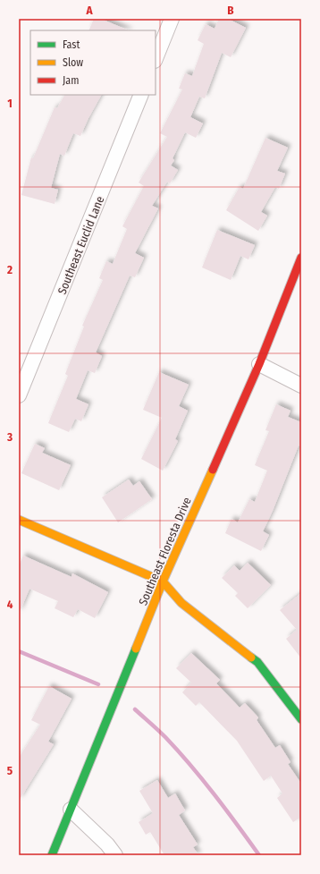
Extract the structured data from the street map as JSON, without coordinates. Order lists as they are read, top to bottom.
{
  "streets": {
    "street": ["Southeast Euclid Lane", "Southeast Floresta Drive"]
  },
  "legend": ["Fast", "Slow", "Jam"],
  "grid": {
    "columns": ["A", "B"],
    "rows": [
      "1",
      "2",
      "3",
      "4",
      "5"
    ]
  }
}
